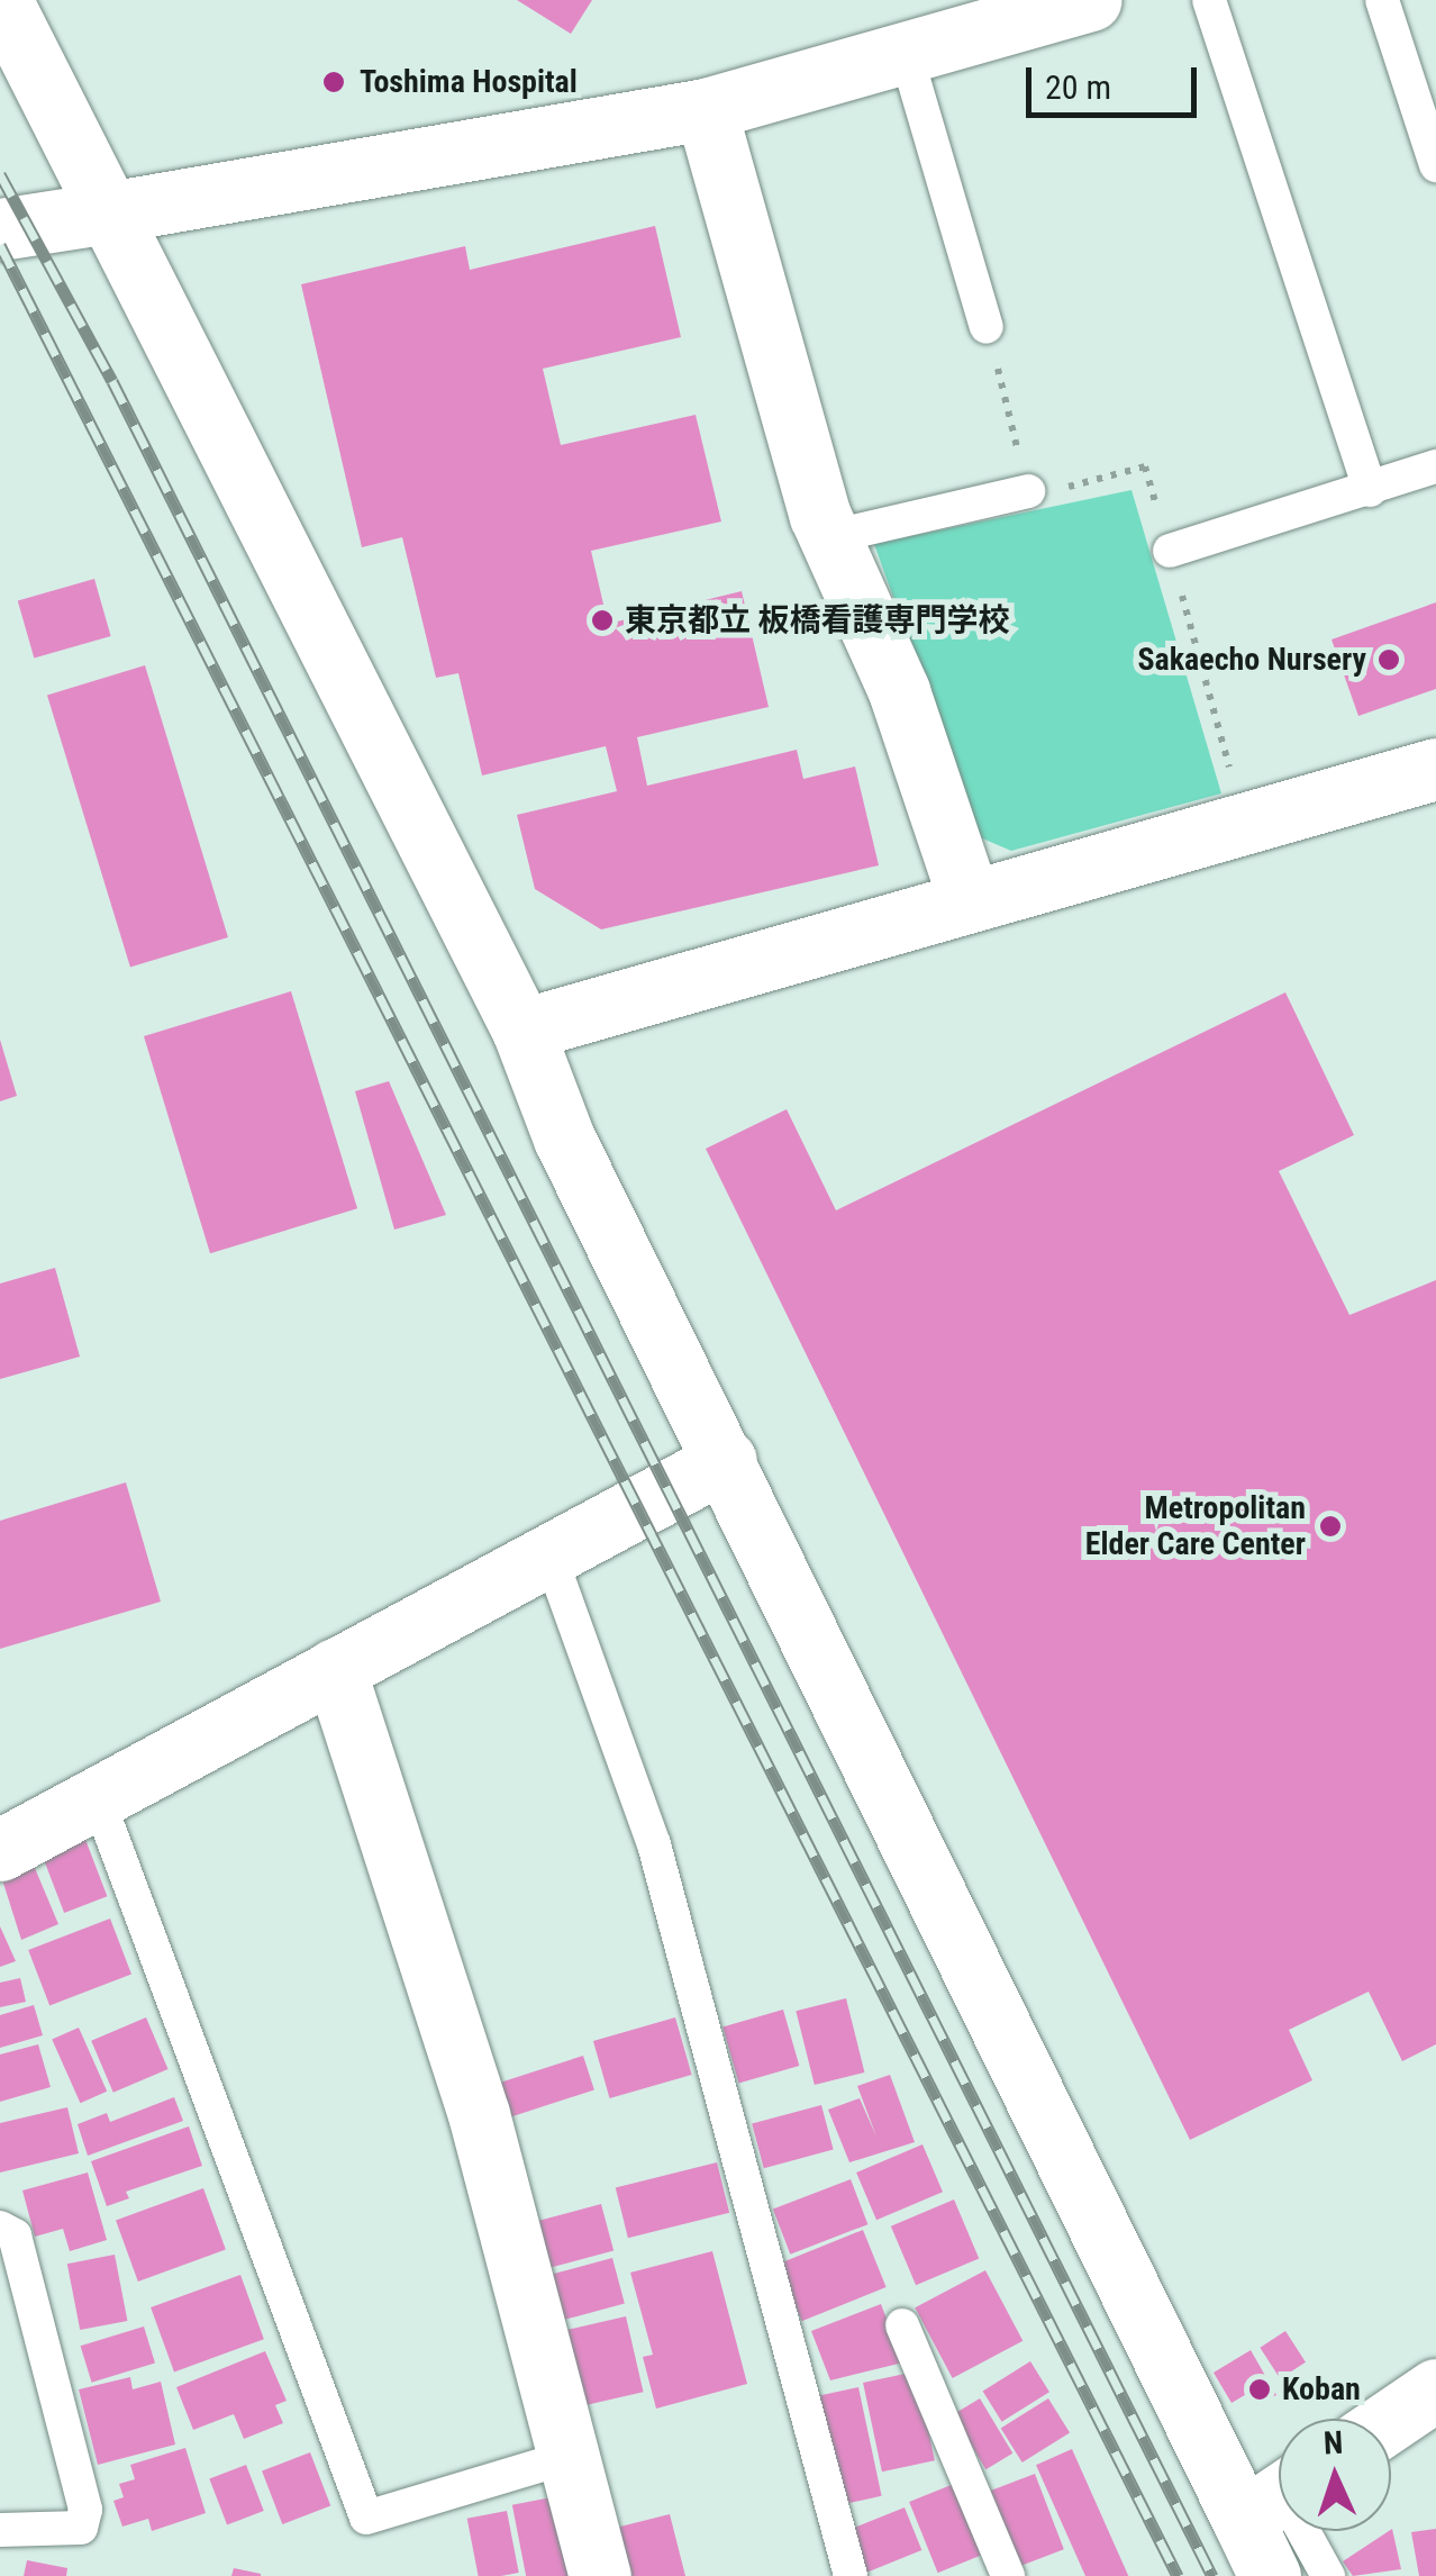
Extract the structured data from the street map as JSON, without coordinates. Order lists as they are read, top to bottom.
{
  "places": [
    "Toshima Hospital",
    "東京都立 板橋看護専門学校",
    "Sakaecho Nursery",
    "Metropolitan Elder Care Center",
    "Koban"
  ],
  "scale_bar": "20 m",
  "north": "top"
}
